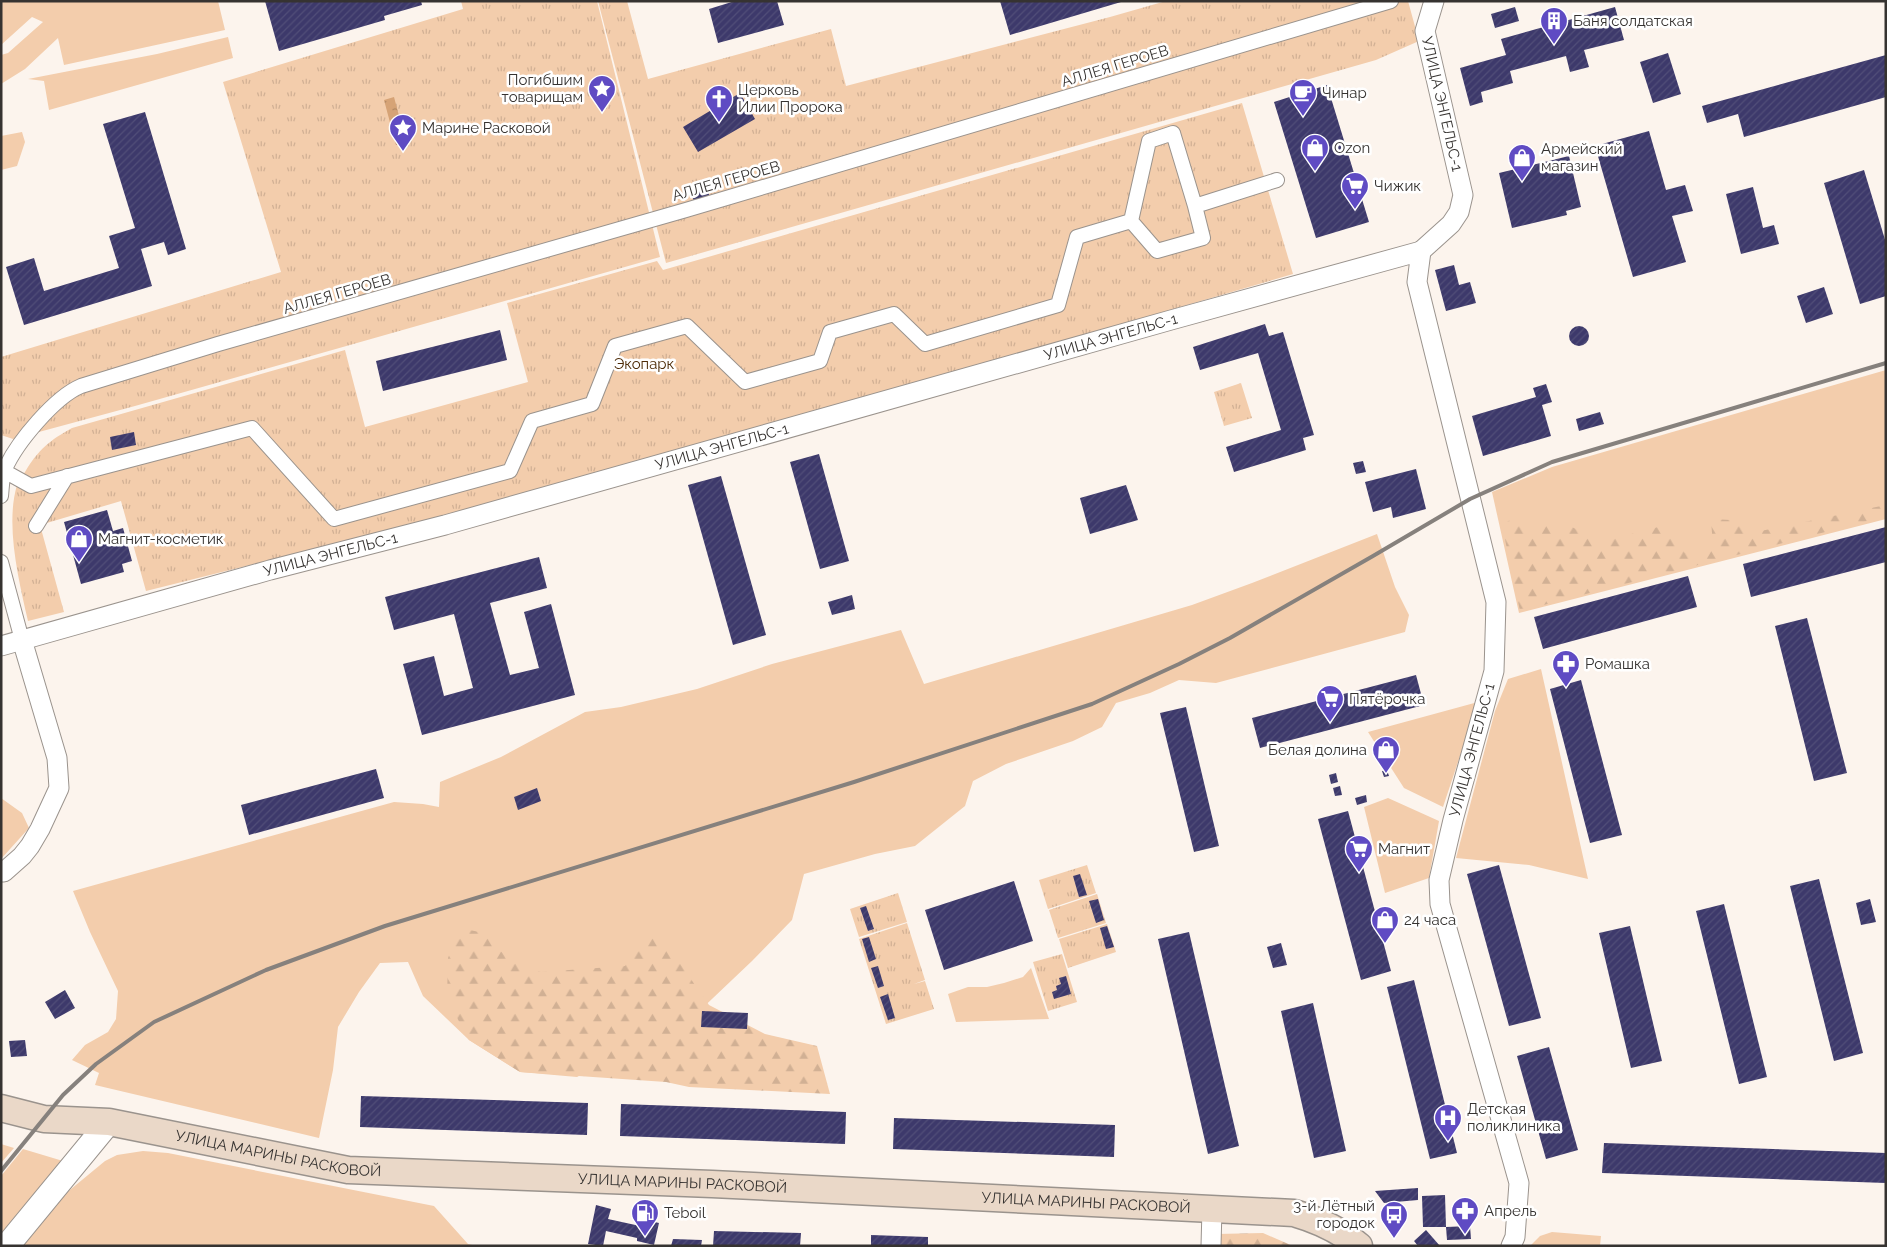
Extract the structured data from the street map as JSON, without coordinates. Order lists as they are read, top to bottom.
{
  "streets": {
    "main road": ["УЛИЦА МАРИНЫ РАСКОВОЙ"],
    "street": ["АЛЛЕЯ ГЕРОЕВ", "УЛИЦА ЭНГЕЛЬС-1"]
  },
  "parks": ["Экопарк"],
  "places": {
    "building": ["Баня солдатская"],
    "place": ["Погибшим товарищам", "Марине Расковой"],
    "cafe": ["Чинар"],
    "church": ["Церковь Илии Пророка"],
    "shop": [
      "Ozon",
      "Армейский магазин",
      "Магнит-косметик",
      "Белая долина",
      "24 часа"
    ],
    "supermarket": ["Чижик", "Пятёрочка", "Магнит"],
    "pharmacy": ["Ромашка", "Апрель"],
    "hospital": ["Детская поликлиника"],
    "fuel station": ["Teboil"],
    "bus stop": ["3-й Лётный городок"]
  }
}
